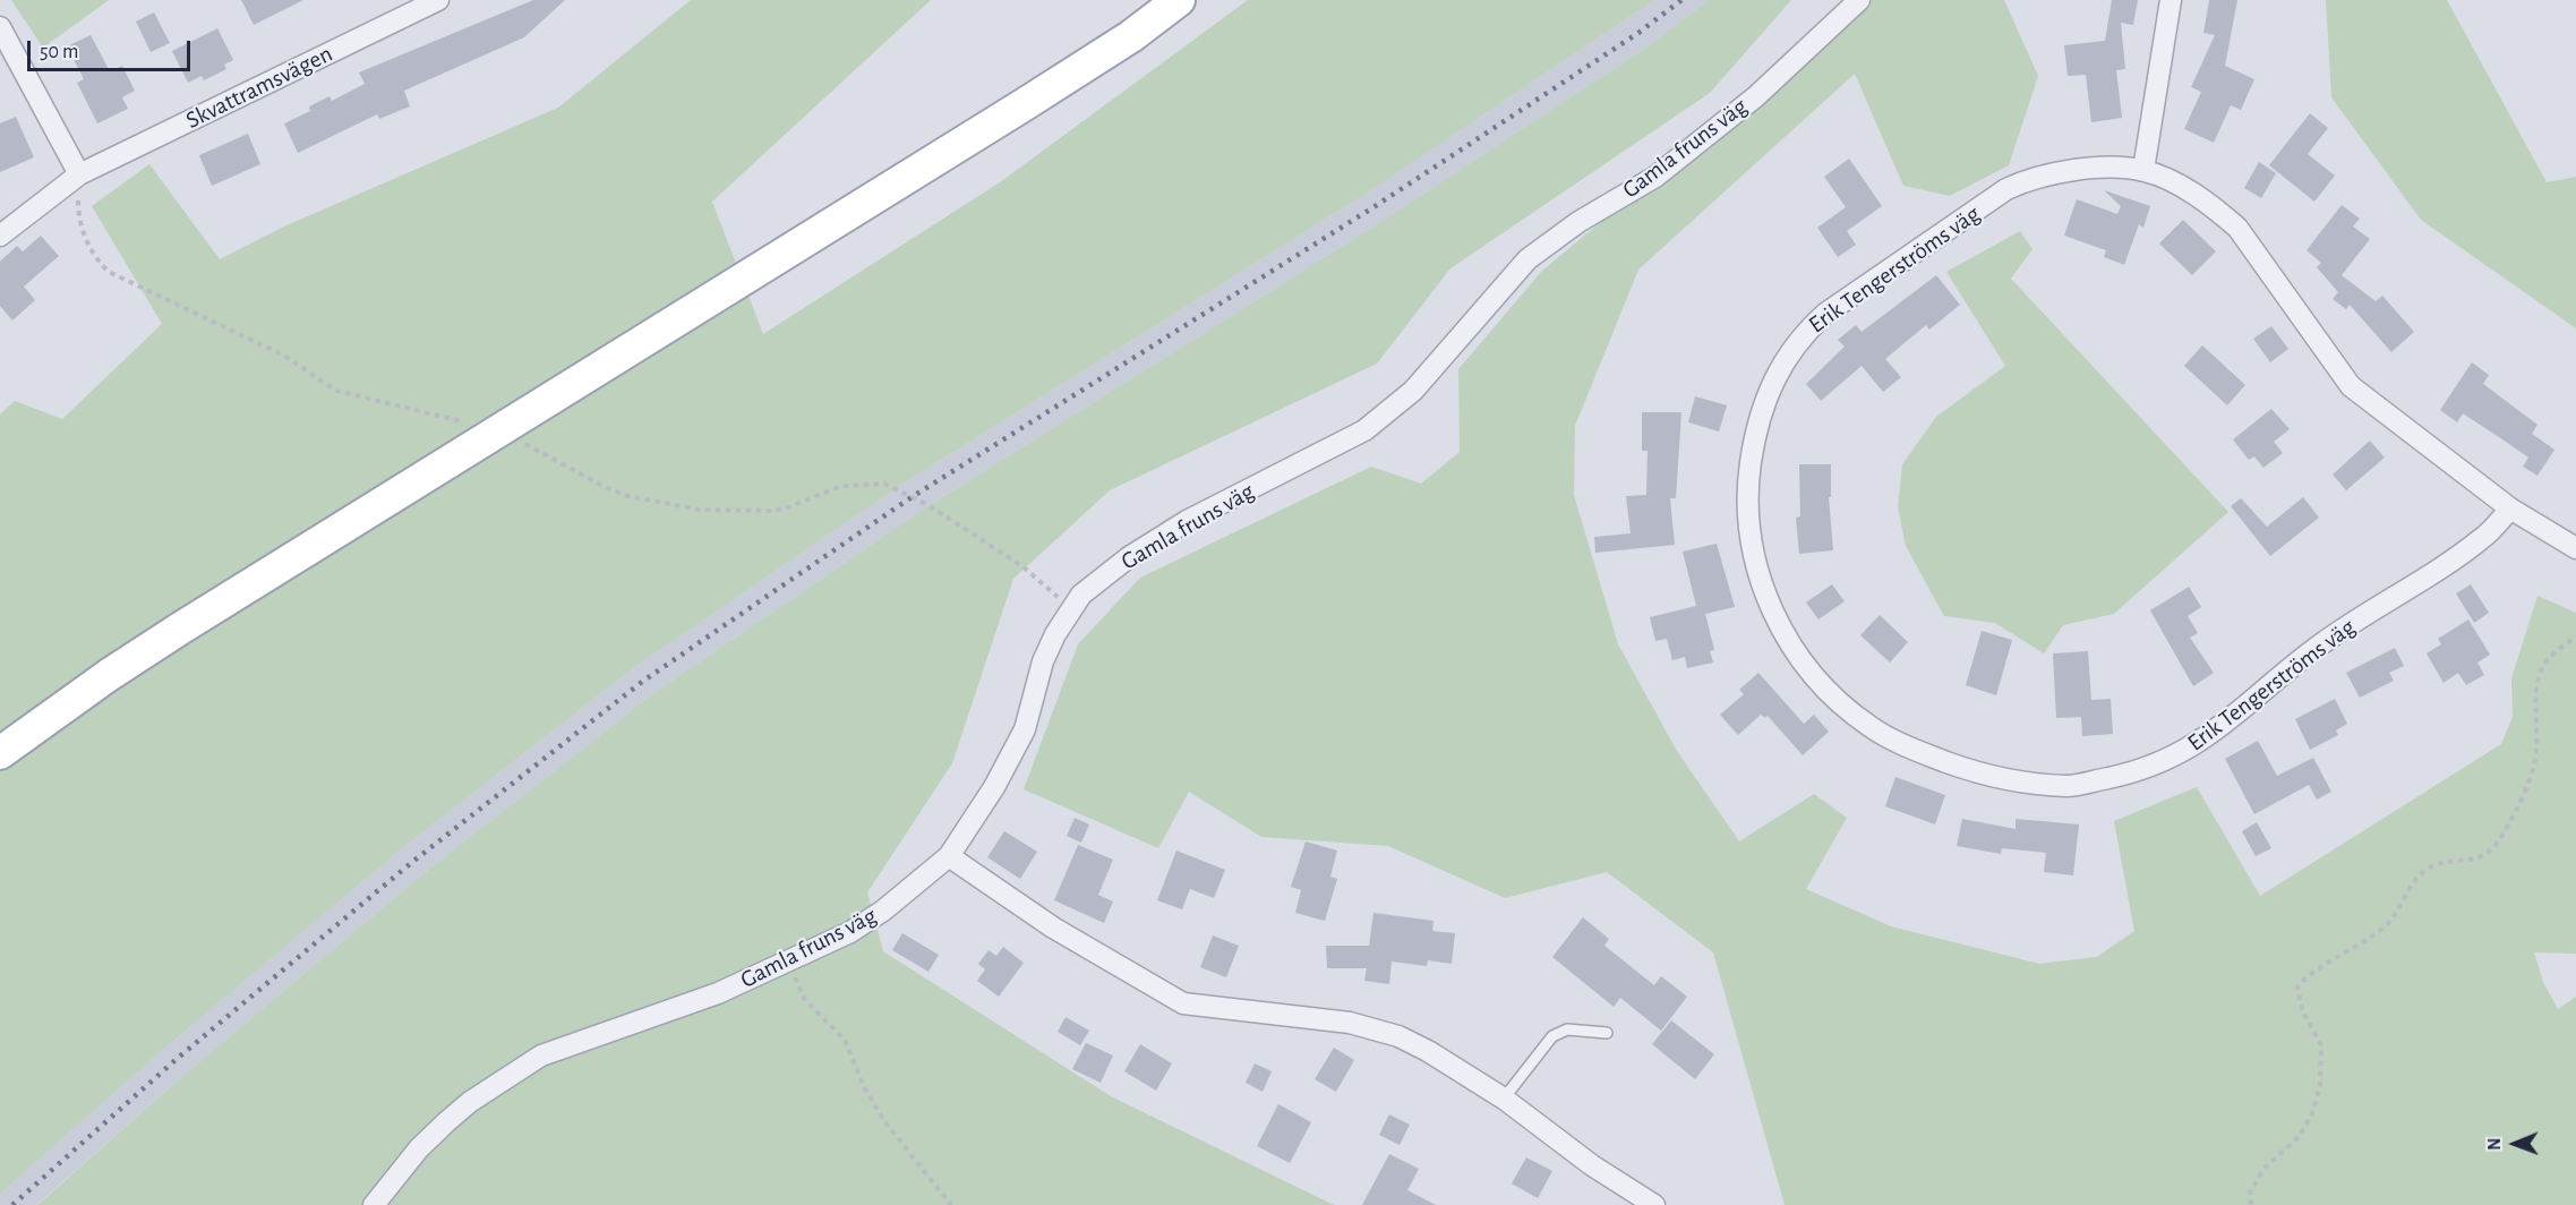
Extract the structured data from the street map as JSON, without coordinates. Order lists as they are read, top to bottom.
{
  "streets": {
    "street": ["Skvattramsvägen", "Gamla fruns väg", "Erik Tengerströms väg"]
  },
  "scale_bar": "50 m",
  "north": "left"
}
